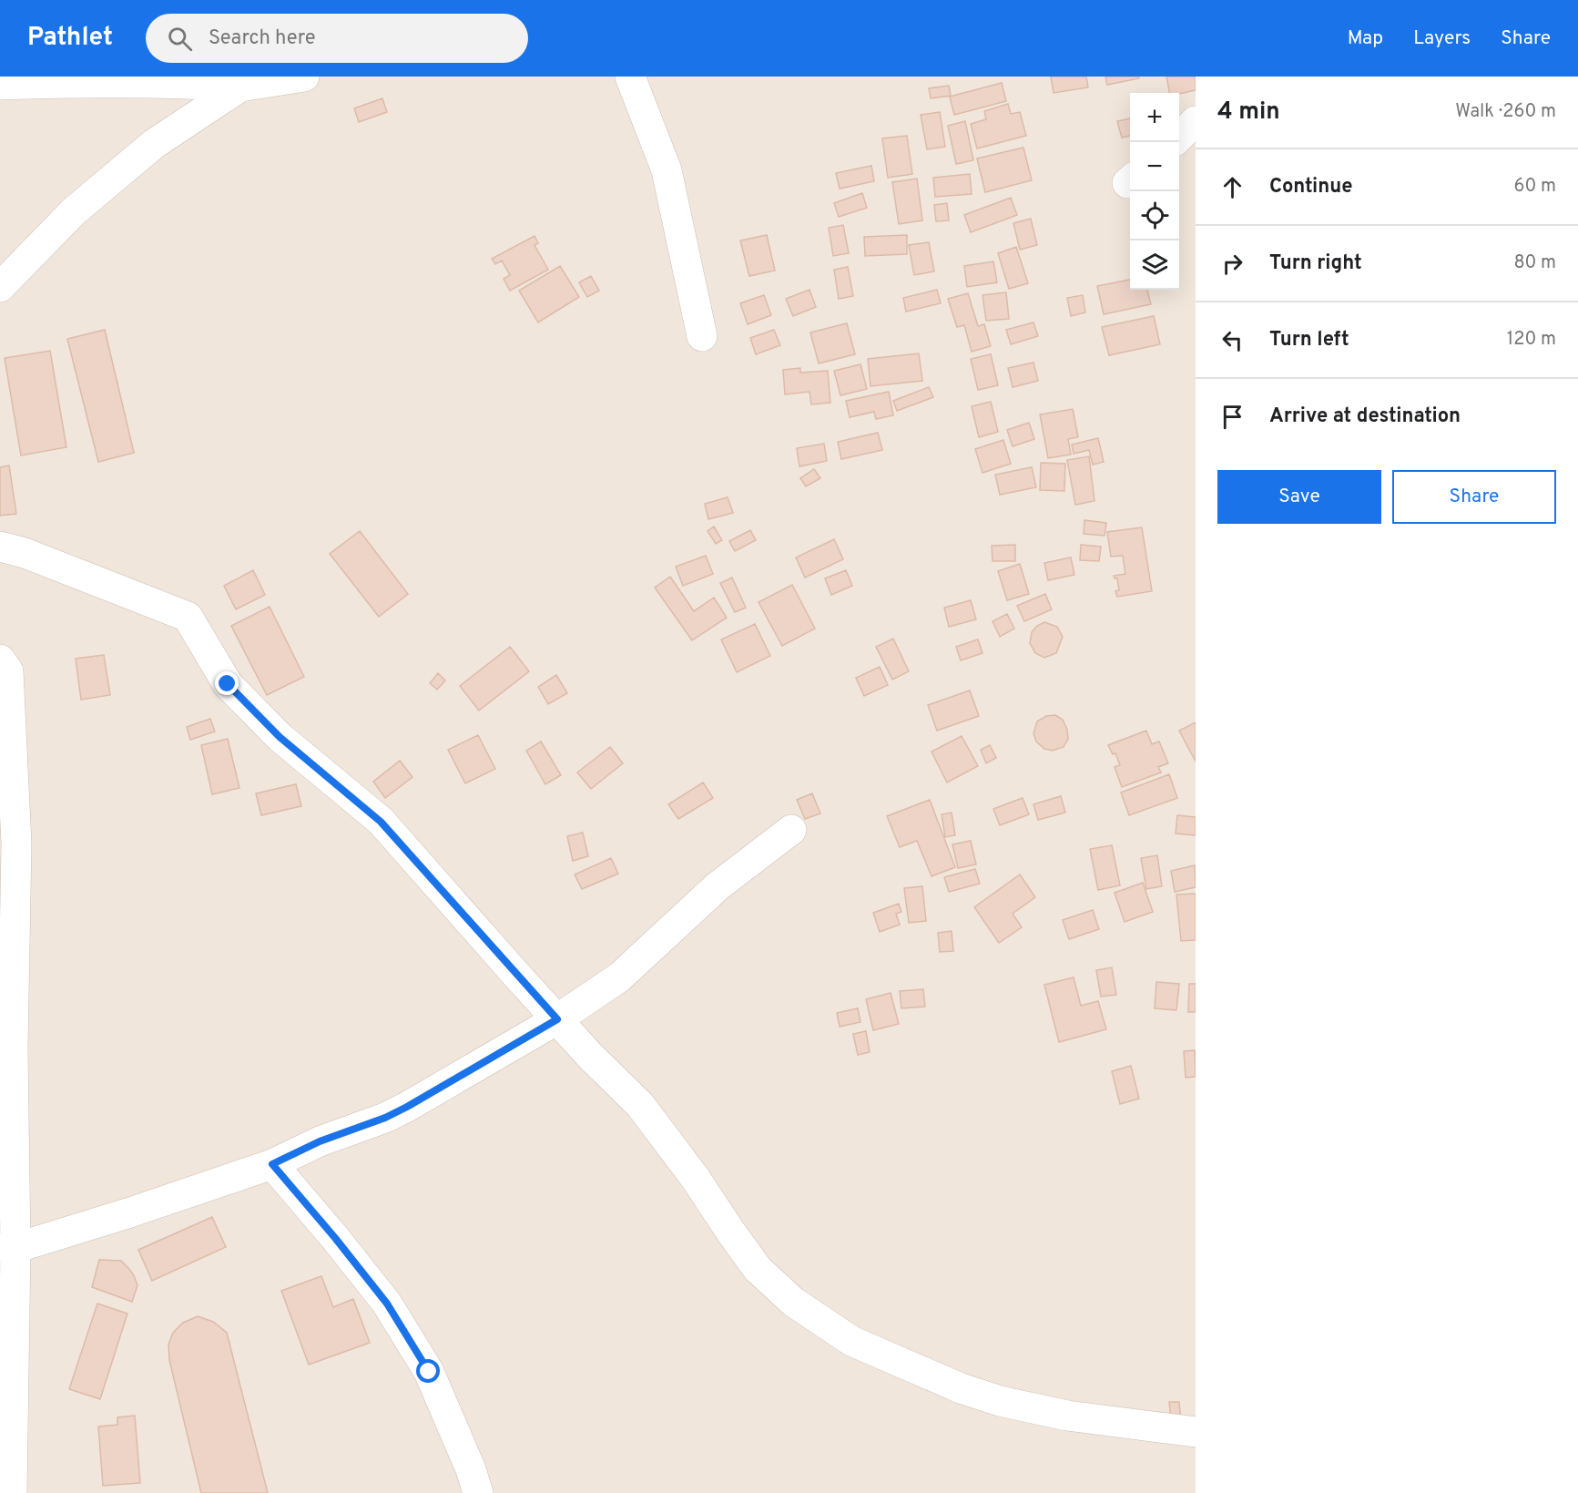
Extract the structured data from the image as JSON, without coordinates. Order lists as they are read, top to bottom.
{
  "page": {
    "header": "Pathlet",
    "search": "Search here",
    "nav": ["Map", "Layers", "Share"],
    "heading": ["4 min", "Walk · 260 m"],
    "map_buttons": ["+", "−"],
    "list": [
      ["Continue", "60 m"],
      ["Turn right", "80 m"],
      ["Turn left", "120 m"],
      "Arrive at destination"
    ],
    "buttons": ["Save", "Share"]
  }
}
